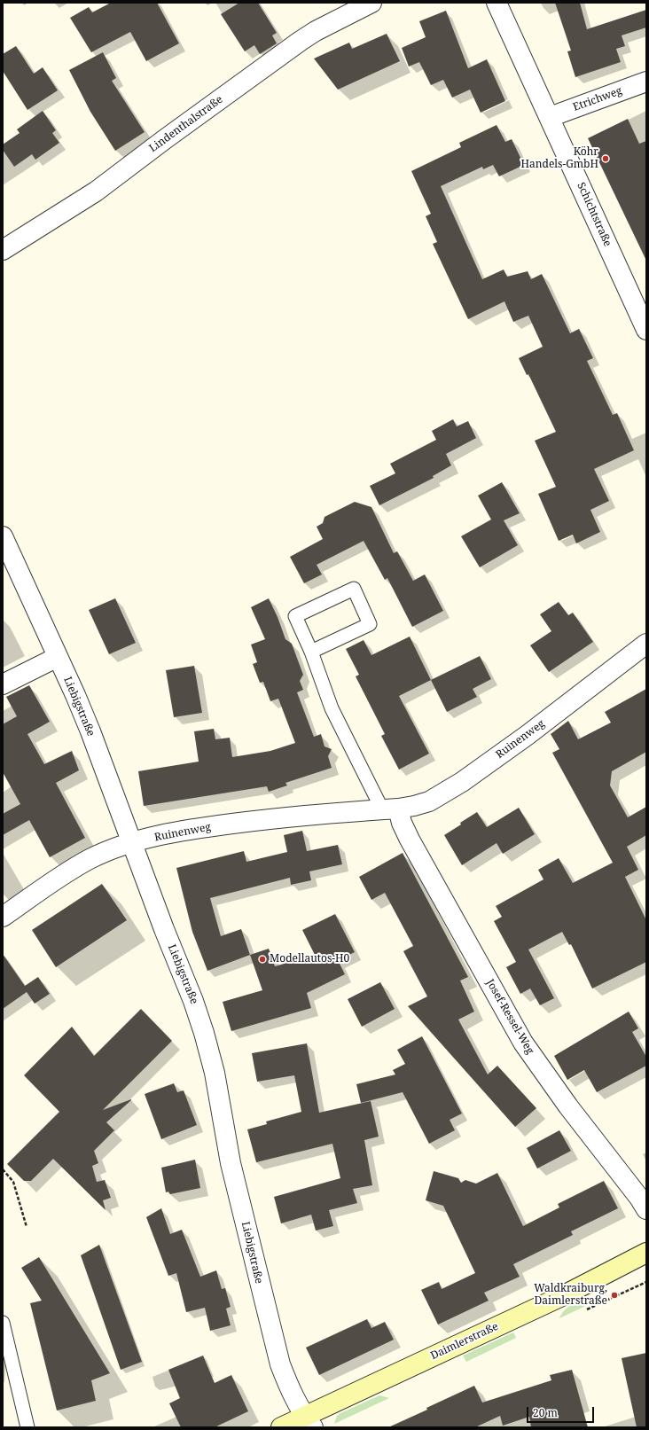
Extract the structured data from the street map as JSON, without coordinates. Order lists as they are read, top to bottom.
{
  "streets": {
    "street": [
      "Etrichweg",
      "Lindenthalstraße",
      "Schichtstraße",
      "Liebigstraße",
      "Ruinenweg",
      "Josef-Ressel-Weg",
      "Daimlerstraße"
    ]
  },
  "crossings": [
    ["Etrichweg", "Schichtstraße"],
    ["Liebigstraße", "Ruinenweg"],
    ["Liebigstraße", "Daimlerstraße"],
    ["Ruinenweg", "Josef-Ressel-Weg"]
  ],
  "places": ["Köhr Handels-GmbH", "Modellautos-H0", "Waldkraiburg, Daimlerstraße"],
  "scale_bar": "20 m"
}
